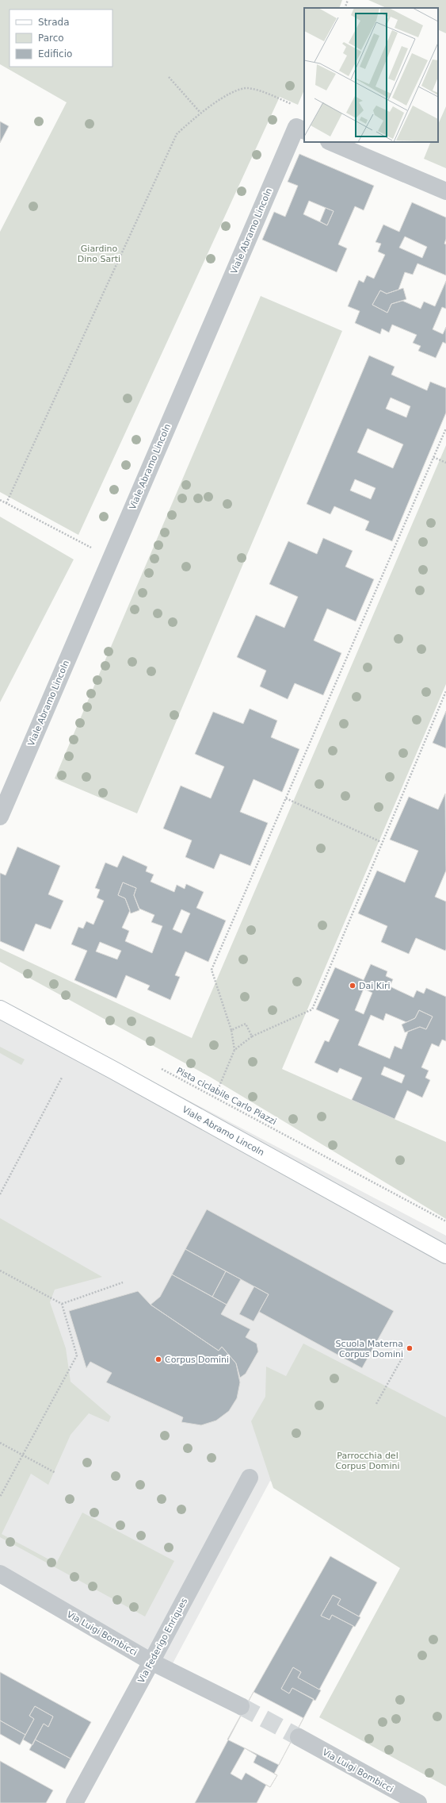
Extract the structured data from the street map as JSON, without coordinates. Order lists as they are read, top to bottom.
{
  "streets": {
    "street": ["Viale Abramo Lincoln", "Via Luigi Bombicci", "Via Federigo Enriques"],
    "path": ["Pista ciclabile Carlo Piazzi"]
  },
  "crossings": [
    ["Via Luigi Bombicci", "Via Federigo Enriques"]
  ],
  "parks": ["Giardino Dino Sarti", "Parrocchia del Corpus Domini"],
  "places": ["Dai Kiri", "Scuola Materna Corpus Domini", "Corpus Domini"],
  "legend": ["Strada", "Parco", "Edificio"]
}
